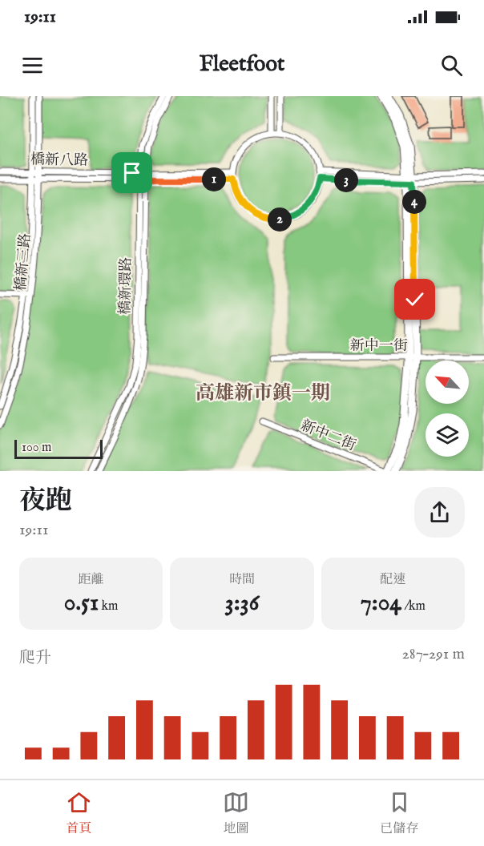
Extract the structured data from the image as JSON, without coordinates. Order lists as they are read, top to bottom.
{
  "streets": {
    "street": [
      "橋新八路",
      "橋新三路",
      "橋新環路",
      "新中一街",
      "新中二街"
    ]
  },
  "crossings": [
    ["橋新八路", "橋新三路"],
    ["橋新八路", "橋新環路"]
  ],
  "districts": ["高雄新市鎮一期"],
  "scale_bar": "100 m",
  "north": "top left",
  "page": {
    "status": "19:11",
    "header": "Fleetfoot",
    "pins": [
      "1",
      "3",
      "4",
      "2"
    ],
    "scale": "100 m",
    "heading": ["夜跑", "19:11"],
    "stats": [
      ["距離", "0.51 km"],
      ["時間", "3:36"],
      ["配速", "7:04 /km"]
    ],
    "chart": ["爬升", "287–291 m"],
    "tabs": ["首頁", "地圖", "已儲存"]
  }
}
